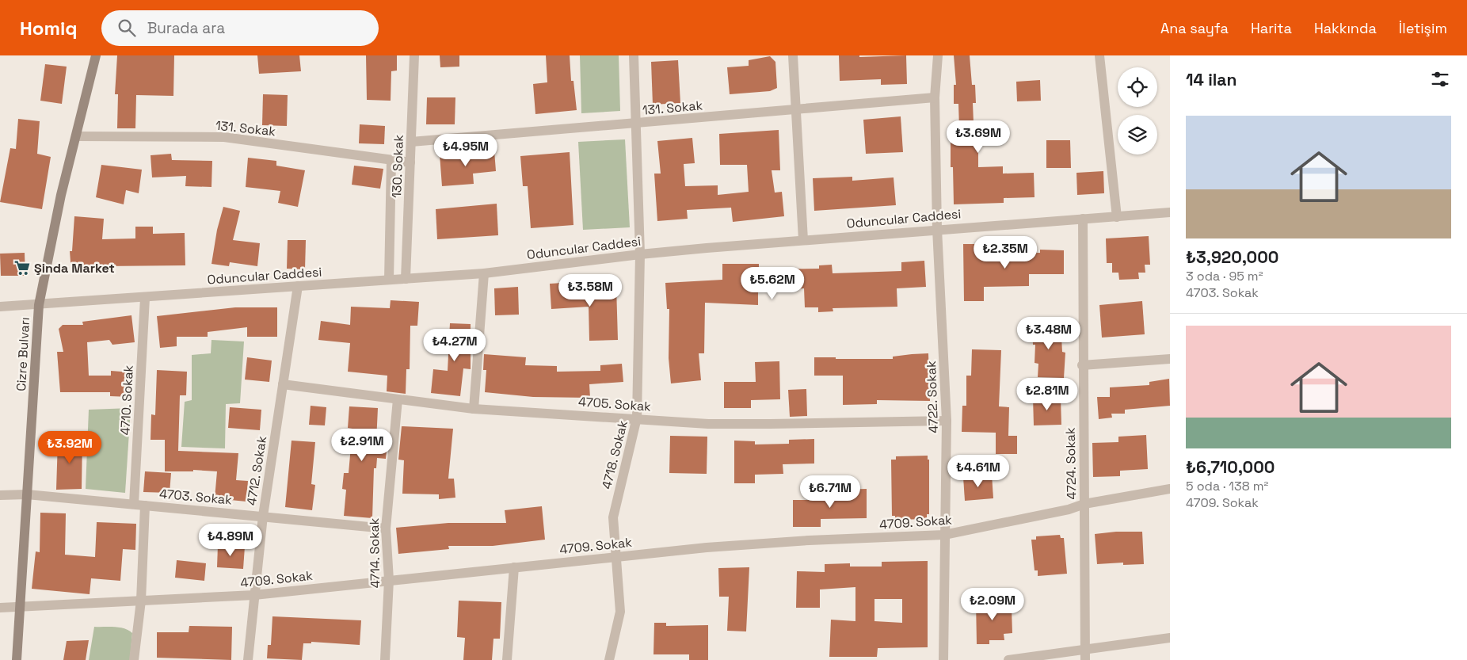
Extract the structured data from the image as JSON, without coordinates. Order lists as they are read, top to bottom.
{
  "streets": {
    "main road": ["Cizre Bulvarı"],
    "street": [
      "131. Sokak",
      "130. Sokak",
      "Oduncular Caddesi",
      "4722. Sokak",
      "4710. Sokak",
      "4705. Sokak",
      "4718. Sokak",
      "4724. Sokak",
      "4712. Sokak",
      "4703. Sokak",
      "4709. Sokak",
      "4714. Sokak"
    ]
  },
  "crossings": [
    ["131. Sokak", "130. Sokak"],
    ["131. Sokak", "Cizre Bulvarı"],
    ["131. Sokak", "4722. Sokak"],
    ["131. Sokak", "4718. Sokak"],
    ["130. Sokak", "Oduncular Caddesi"],
    ["Oduncular Caddesi", "Cizre Bulvarı"],
    ["Oduncular Caddesi", "4722. Sokak"],
    ["Oduncular Caddesi", "4710. Sokak"],
    ["Oduncular Caddesi", "4718. Sokak"],
    ["Oduncular Caddesi", "4724. Sokak"],
    ["Oduncular Caddesi", "4712. Sokak"],
    ["Cizre Bulvarı", "4703. Sokak"],
    ["Cizre Bulvarı", "4709. Sokak"],
    ["4722. Sokak", "4705. Sokak"],
    ["4722. Sokak", "4709. Sokak"],
    ["4710. Sokak", "4703. Sokak"],
    ["4705. Sokak", "4718. Sokak"],
    ["4705. Sokak", "4712. Sokak"],
    ["4705. Sokak", "4714. Sokak"],
    ["4718. Sokak", "4709. Sokak"],
    ["4724. Sokak", "4709. Sokak"],
    ["4712. Sokak", "4703. Sokak"],
    ["4712. Sokak", "4709. Sokak"],
    ["4703. Sokak", "4714. Sokak"],
    ["4709. Sokak", "4714. Sokak"]
  ],
  "places": {
    "supermarket": ["Şinda Market"]
  },
  "page": {
    "header": "Homiq",
    "search": "Burada ara",
    "nav": [
      "Ana sayfa",
      "Harita",
      "Hakkında",
      "İletişim"
    ],
    "heading": "14 ilan",
    "list": [
      {
        "name": "₺3,920,000",
        "note": "3 oda · 95 m² · 4703. Sokak"
      },
      {
        "name": "₺6,710,000",
        "note": "5 oda · 138 m² · 4709. Sokak"
      }
    ],
    "price": [
      "₺3.69M",
      "₺4.95M",
      "₺2.35M",
      "₺5.62M",
      "₺3.58M",
      "₺3.48M",
      "₺4.27M",
      "₺2.81M",
      "₺2.91M",
      "₺3.92M",
      "₺4.61M",
      "₺6.71M",
      "₺4.89M",
      "₺2.09M"
    ]
  }
}
